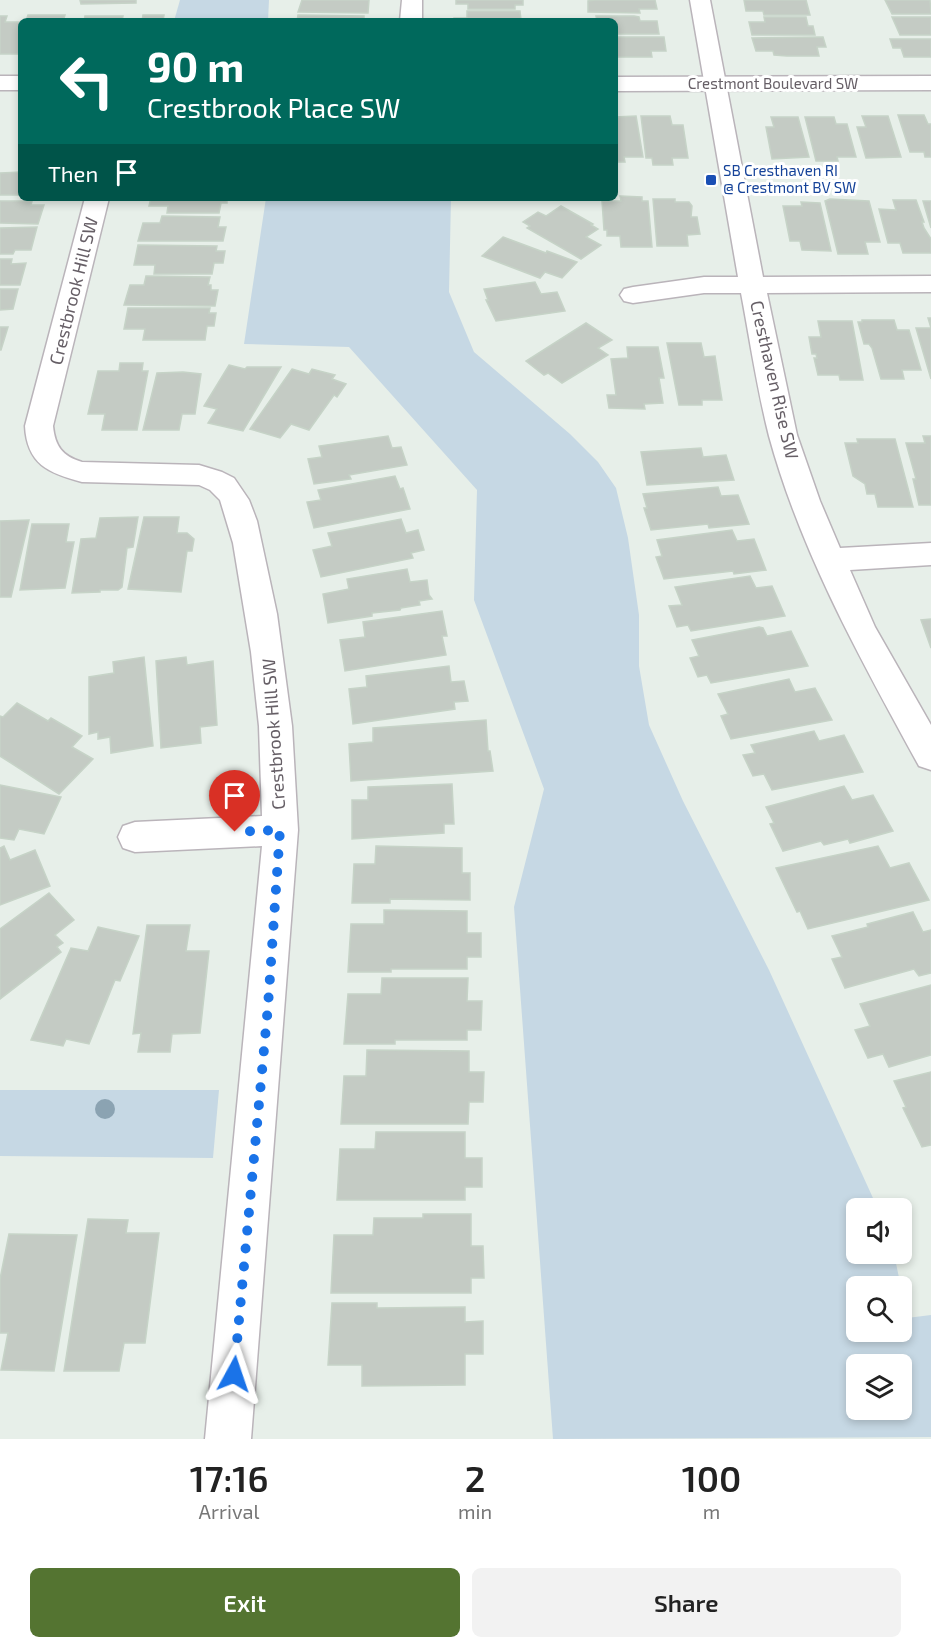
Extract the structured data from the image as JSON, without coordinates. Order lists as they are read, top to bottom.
{
  "streets": {
    "street": ["Crestmont Boulevard SW", "Crestbrook Hill SW", "Cresthaven Rise SW"]
  },
  "crossings": [
    ["Crestmont Boulevard SW", "Cresthaven Rise SW"]
  ],
  "places": {
    "transit": ["SB Cresthaven RI @ Crestmont BV SW"]
  },
  "page": {
    "turn": ["90 m", "Crestbrook Place SW"],
    "then": "Then",
    "eta": [
      "17:16",
      "Arrival",
      "2",
      "min",
      "100",
      "m"
    ],
    "buttons": ["Exit", "Share"]
  }
}
